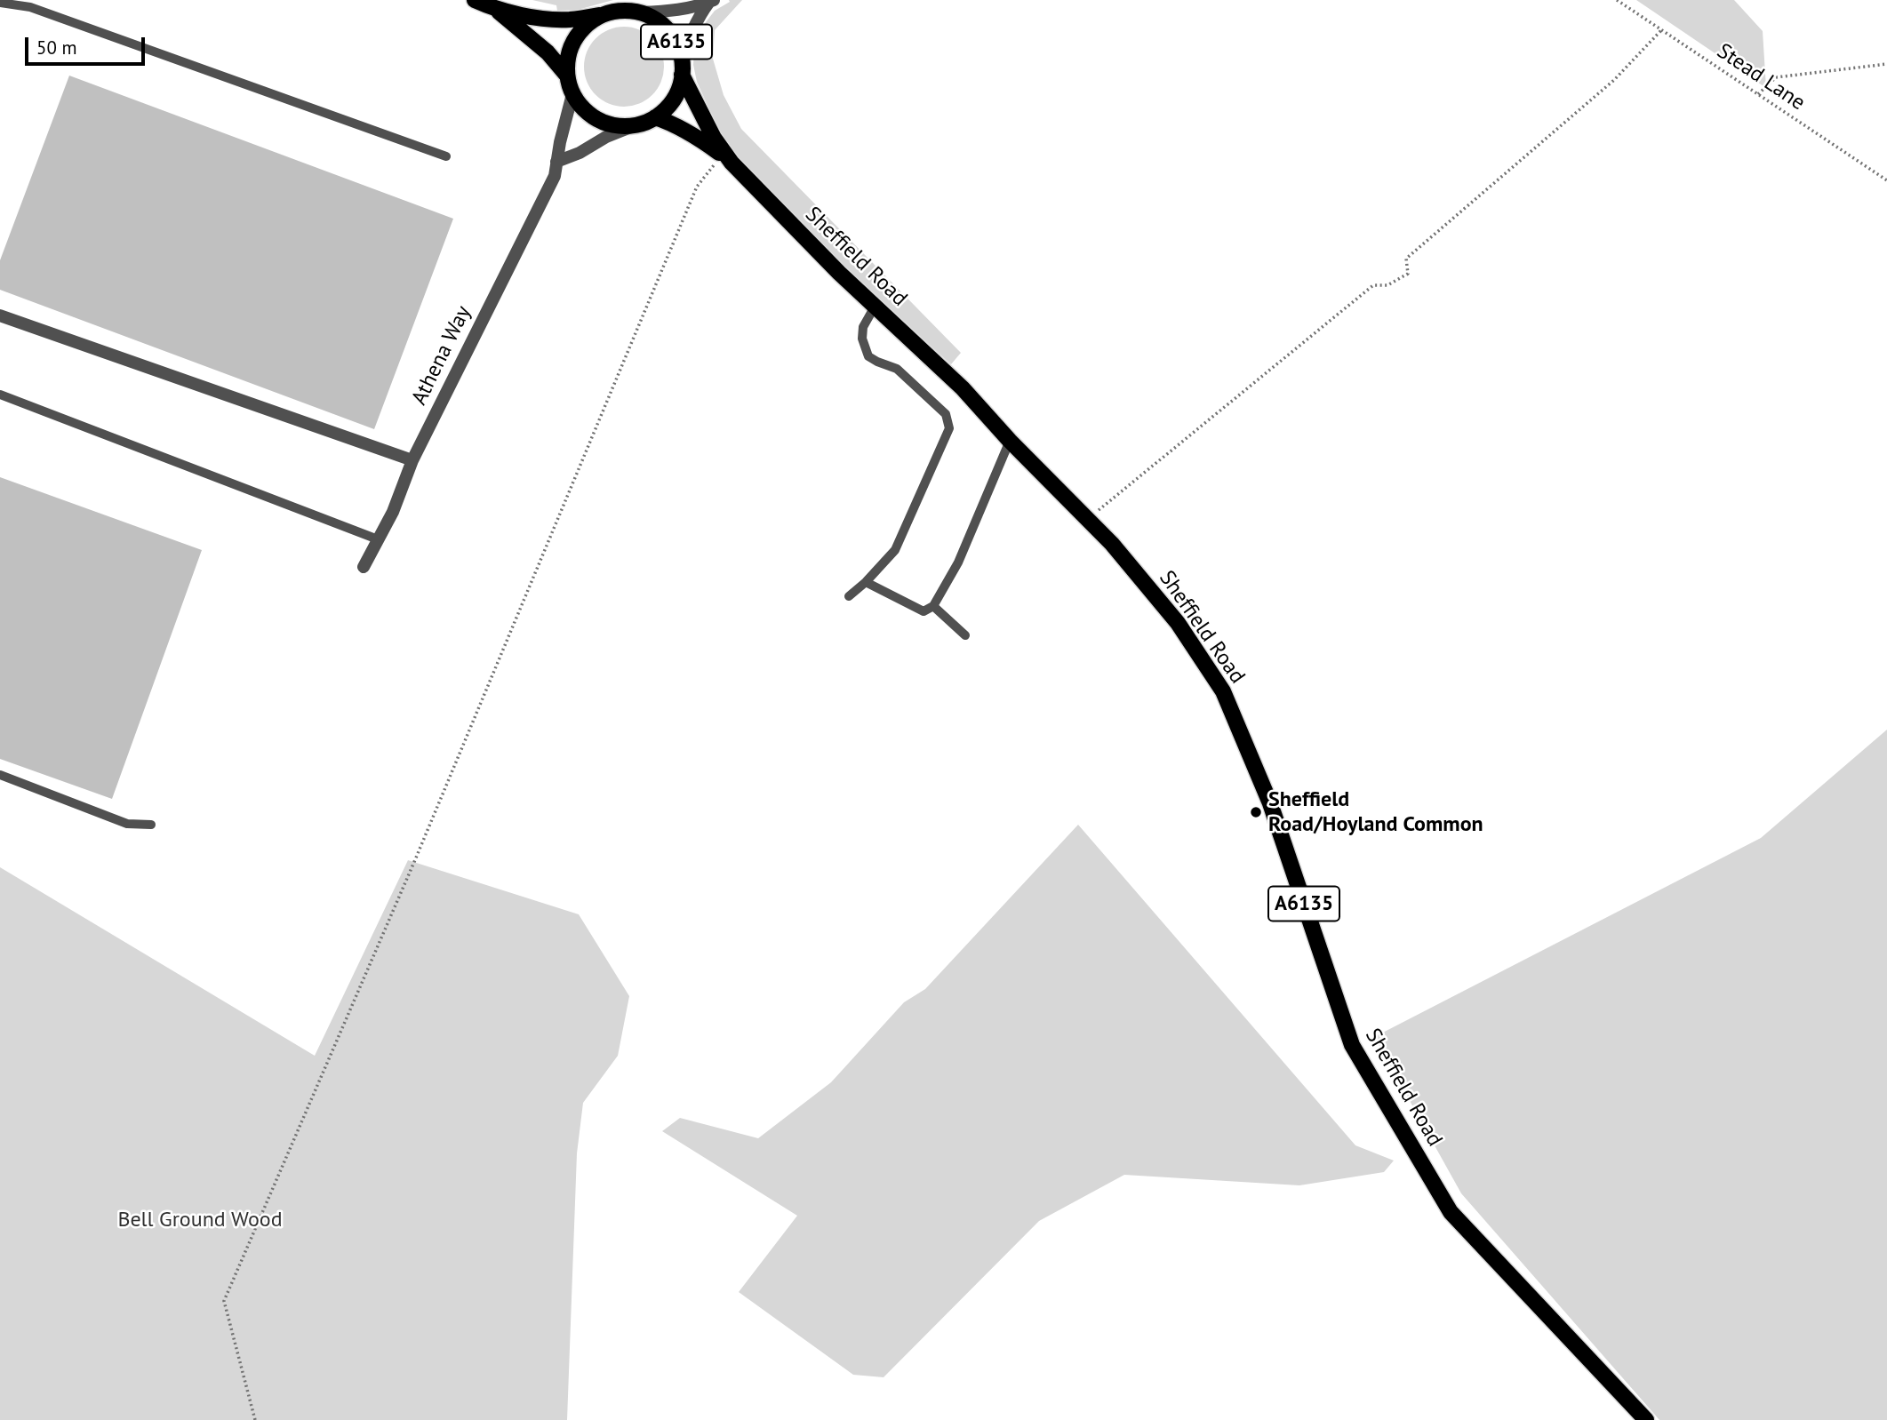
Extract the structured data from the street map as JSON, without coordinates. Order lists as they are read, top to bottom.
{
  "streets": {
    "main road": ["A6135", "Sheffield Road"],
    "street": ["Athena Way"],
    "path": ["Stead Lane"]
  },
  "crossings": [
    ["A6135", "Sheffield Road"],
    ["A6135", "Athena Way"],
    ["Sheffield Road", "Athena Way"]
  ],
  "parks": ["Bell Ground Wood"],
  "places": ["Sheffield Road/Hoyland Common"],
  "scale_bar": "50 m"
}
